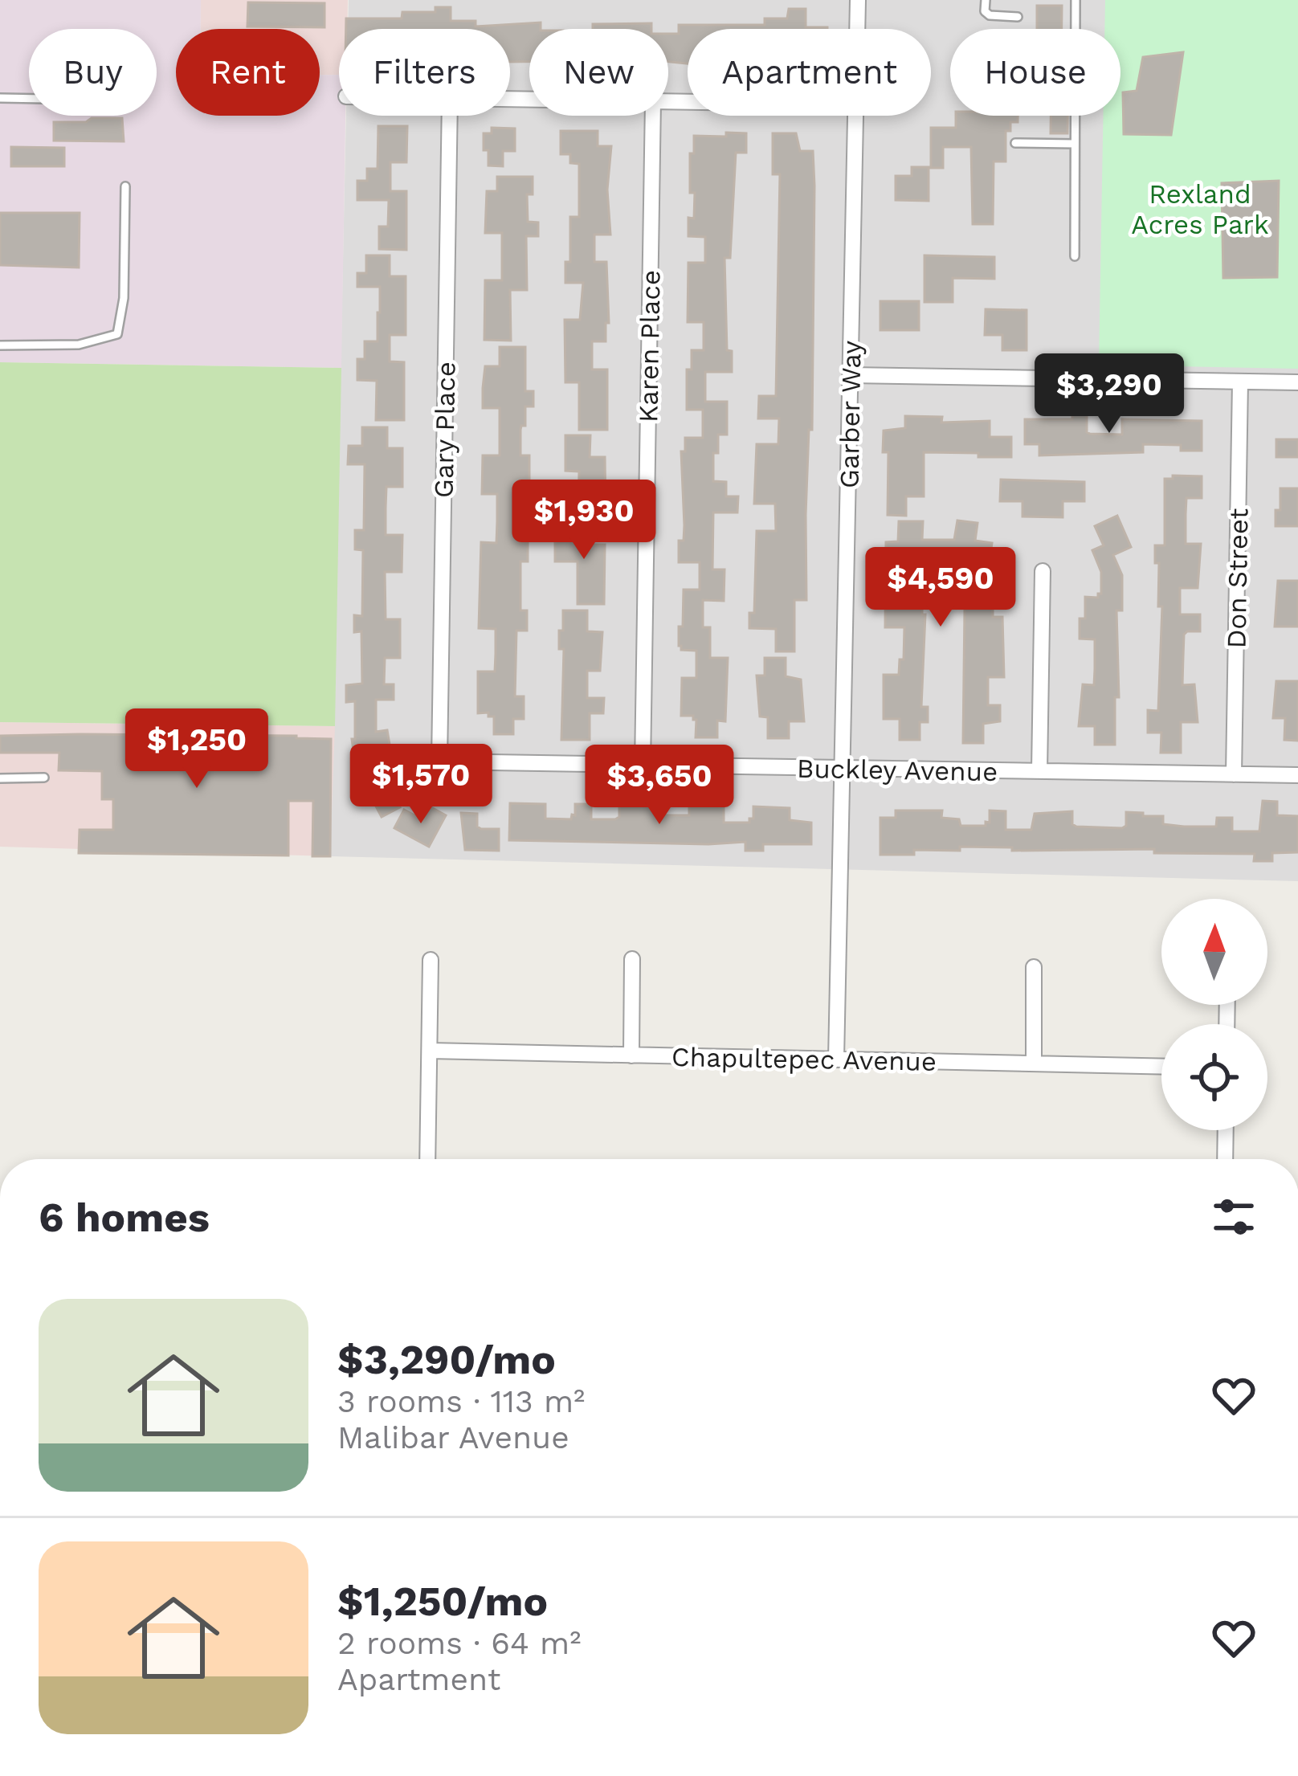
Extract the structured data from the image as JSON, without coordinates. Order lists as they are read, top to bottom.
{
  "streets": {
    "street": [
      "Karen Place",
      "Garber Way",
      "Gary Place",
      "Don Street",
      "Buckley Avenue",
      "Chapultepec Avenue"
    ]
  },
  "crossings": [
    ["Karen Place", "Buckley Avenue"],
    ["Garber Way", "Buckley Avenue"],
    ["Garber Way", "Chapultepec Avenue"],
    ["Gary Place", "Buckley Avenue"],
    ["Don Street", "Buckley Avenue"]
  ],
  "parks": ["Rexland Acres Park"],
  "north": "top",
  "page": {
    "chip": [
      "Buy",
      "Rent",
      "Filters",
      "New",
      "Apartment",
      "House"
    ],
    "price": [
      "$3,290",
      "$1,930",
      "$4,590",
      "$1,250",
      "$1,570",
      "$3,650"
    ],
    "heading": "6 homes",
    "list": [
      {
        "name": "$3,290/mo",
        "note": "3 rooms · 113 m² · Malibar Avenue"
      },
      {
        "name": "$1,250/mo",
        "note": "2 rooms · 64 m² · Apartment"
      }
    ]
  }
}
